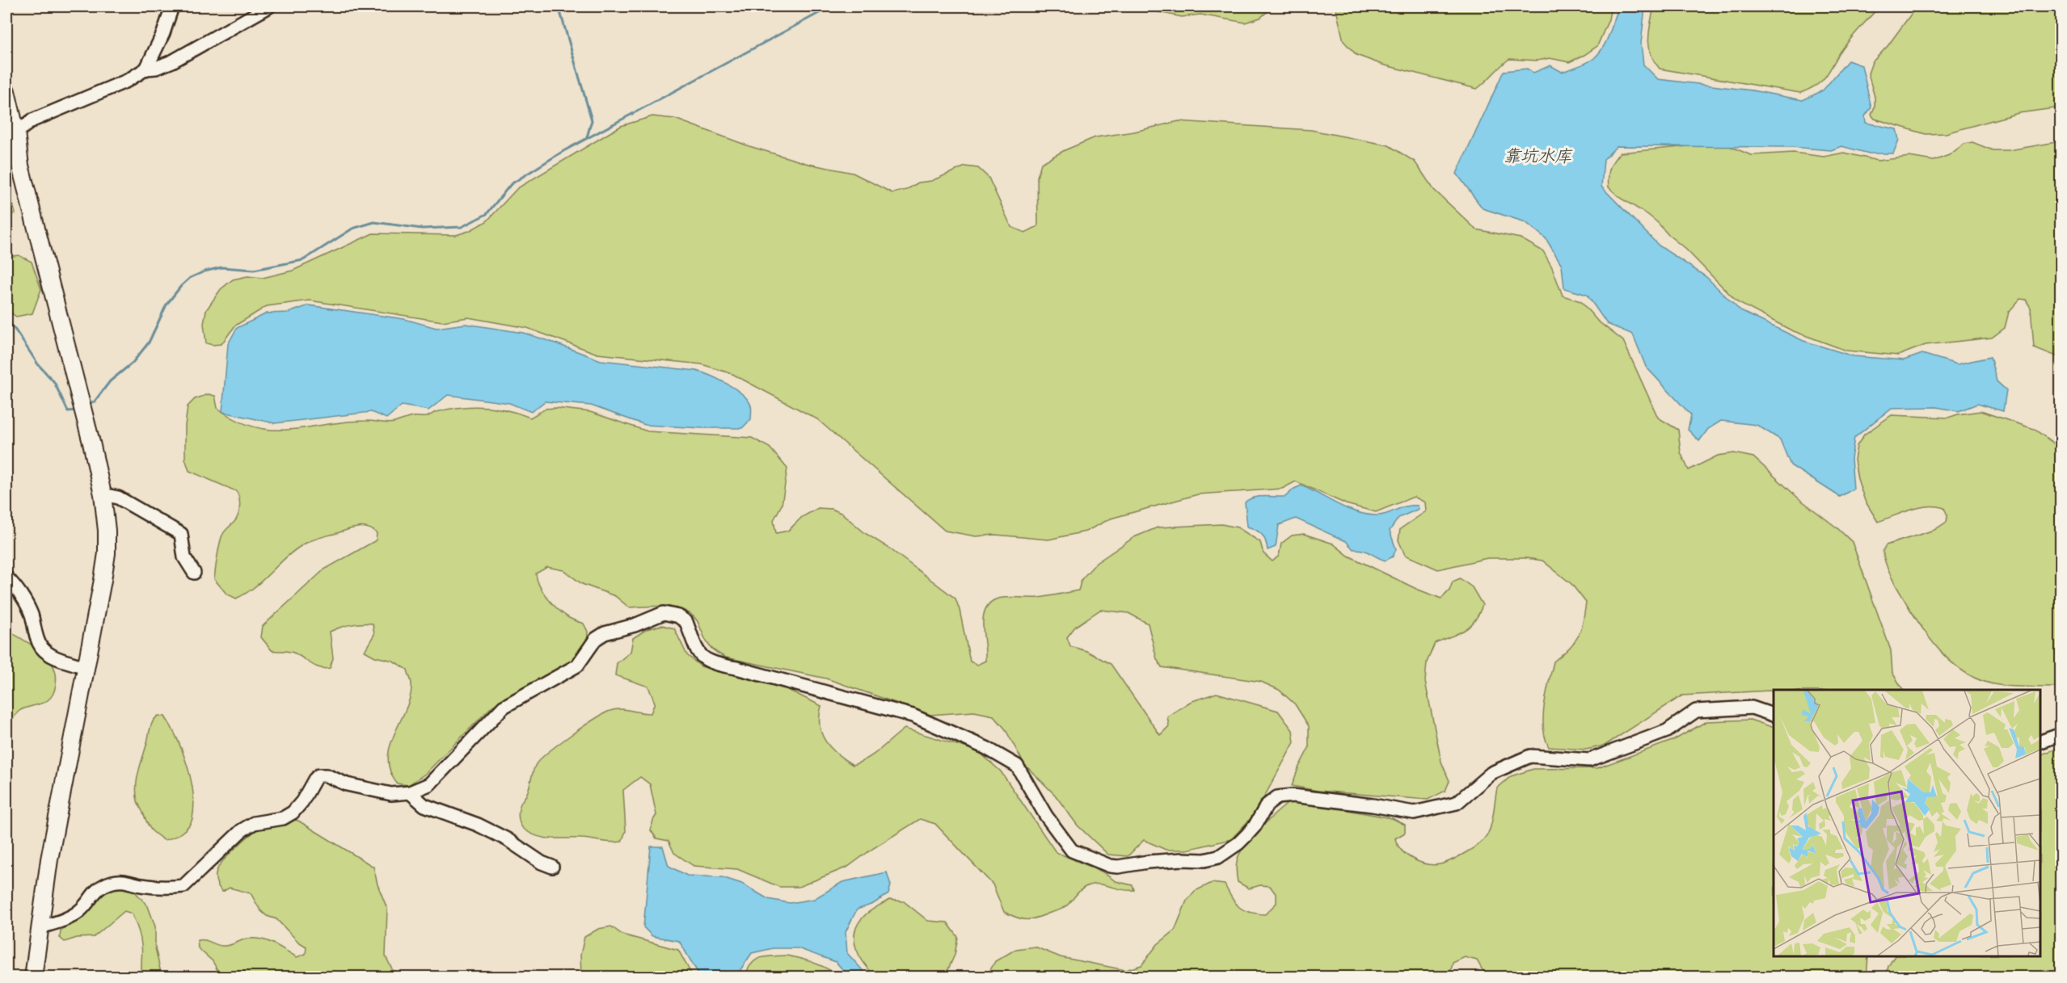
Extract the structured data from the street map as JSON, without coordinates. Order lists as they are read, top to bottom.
{
  "water": ["靠坑水库"]
}
